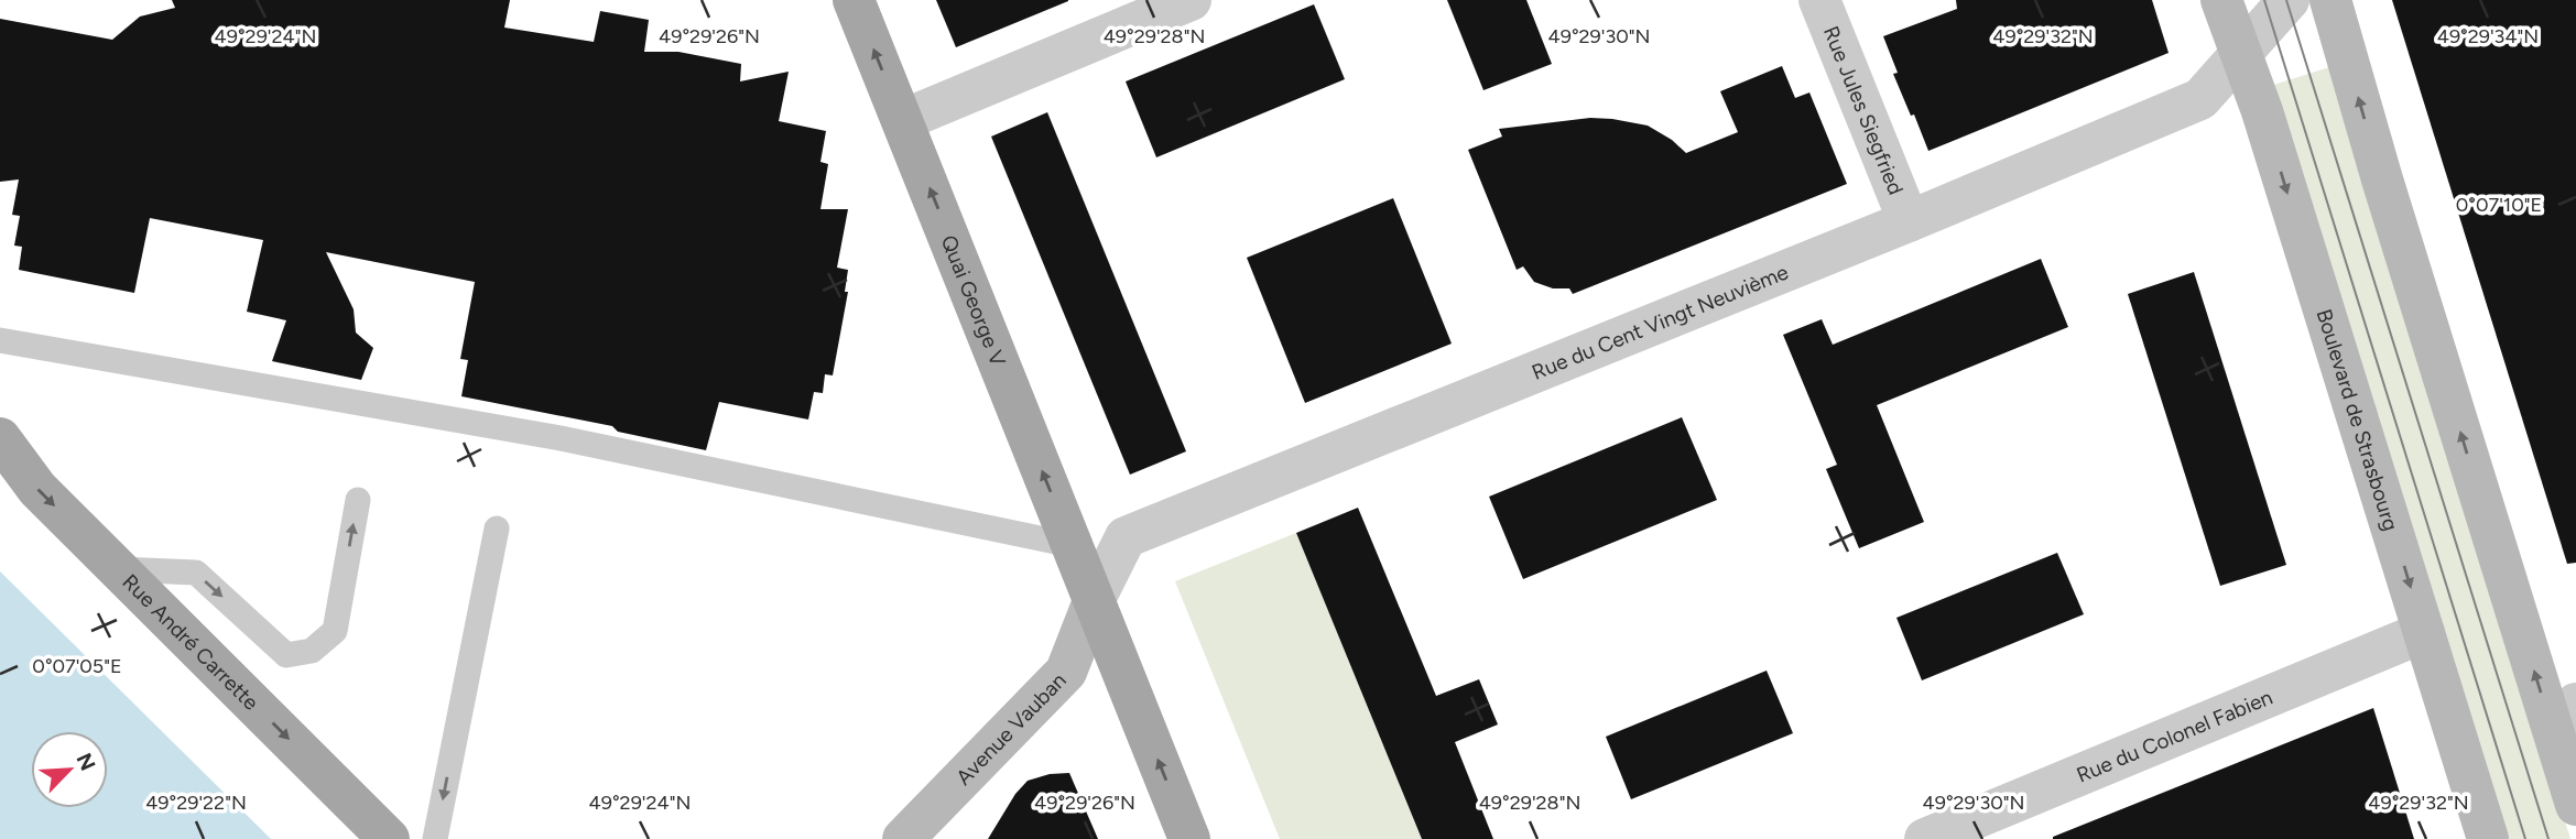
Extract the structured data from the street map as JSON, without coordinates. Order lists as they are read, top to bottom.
{
  "streets": {
    "main road": ["Quai George V", "Rue André Carrette"],
    "street": [
      "Rue Jules Siegfried",
      "Rue du Cent Vingt Neuvième",
      "Boulevard de Strasbourg",
      "Avenue Vauban",
      "Rue du Colonel Fabien"
    ]
  },
  "crossings": [
    ["Rue Jules Siegfried", "Rue du Cent Vingt Neuvième"],
    ["Quai George V", "Rue du Cent Vingt Neuvième"],
    ["Quai George V", "Avenue Vauban"],
    ["Rue du Cent Vingt Neuvième", "Boulevard de Strasbourg"],
    ["Rue du Cent Vingt Neuvième", "Avenue Vauban"],
    ["Boulevard de Strasbourg", "Rue du Colonel Fabien"]
  ],
  "one_way": ["Quai George V", "Rue André Carrette"],
  "north": "top right",
  "coordinates": [
    "49°29'24\"N",
    "49°29'26\"N",
    "49°29'28\"N",
    "49°29'30\"N",
    "49°29'32\"N",
    "49°29'34\"N",
    "0°07'10\"E",
    "0°07'05\"E",
    "49°29'22\"N"
  ]
}
